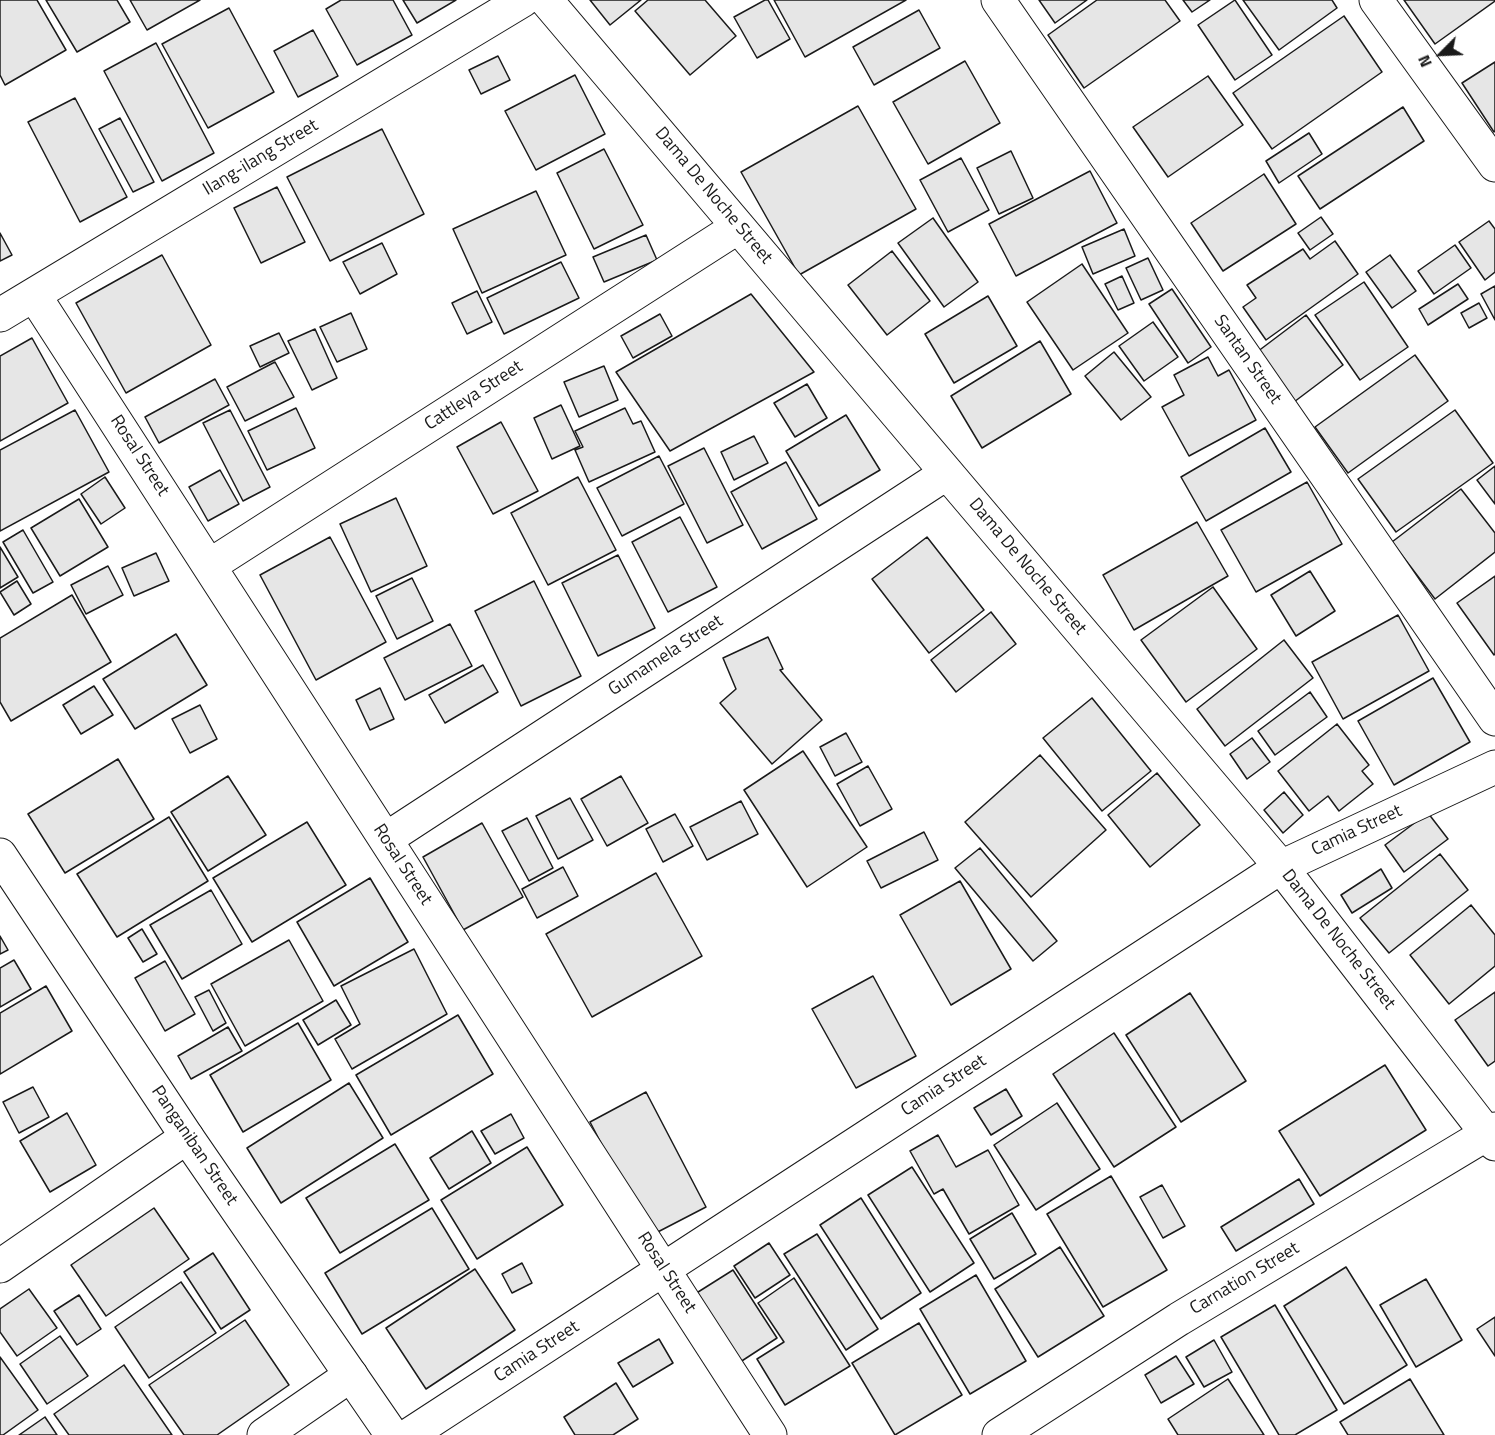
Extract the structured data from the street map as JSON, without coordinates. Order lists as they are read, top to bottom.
{
  "streets": {
    "street": [
      "Ilang-ilang Street",
      "Dama De Noche Street",
      "Santan Street",
      "Cattleya Street",
      "Rosal Street",
      "Gumamela Street",
      "Camia Street",
      "Panganiban Street",
      "Carnation Street"
    ]
  },
  "crossings": [
    ["Ilang-ilang Street", "Rosal Street"],
    ["Dama De Noche Street", "Cattleya Street"],
    ["Dama De Noche Street", "Gumamela Street"],
    ["Dama De Noche Street", "Camia Street"],
    ["Dama De Noche Street", "Carnation Street"],
    ["Cattleya Street", "Rosal Street"],
    ["Rosal Street", "Gumamela Street"],
    ["Rosal Street", "Camia Street"]
  ],
  "north": "bottom left"
}
